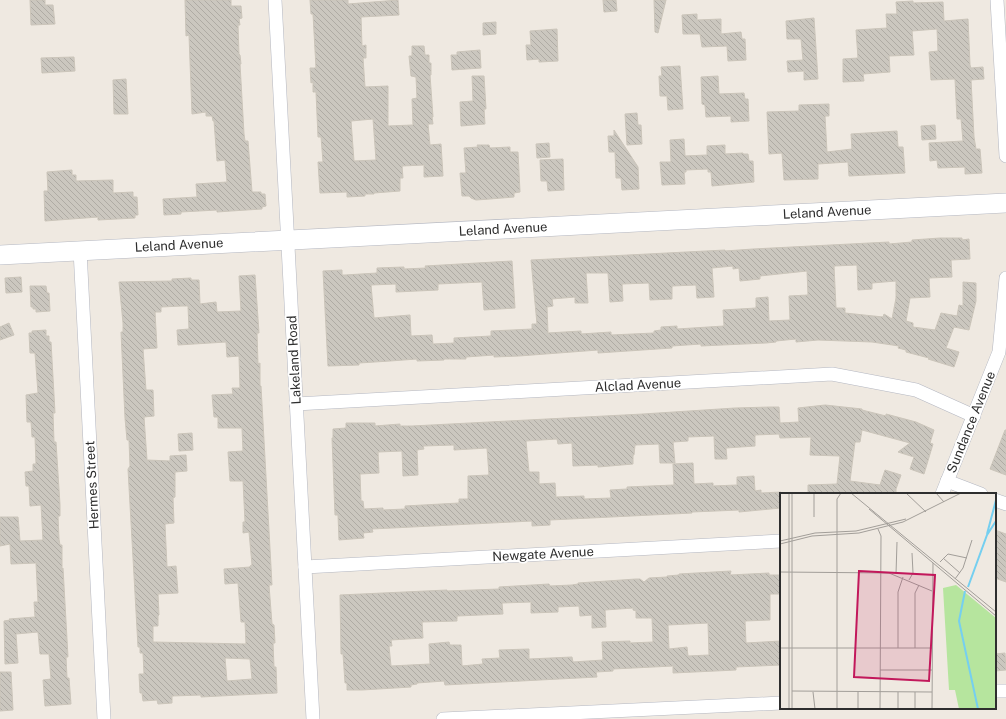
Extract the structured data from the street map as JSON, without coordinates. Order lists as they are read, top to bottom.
{
  "streets": {
    "street": [
      "Leland Avenue",
      "Lakeland Road",
      "Alclad Avenue",
      "Sundance Avenue",
      "Hermes Street",
      "Newgate Avenue"
    ]
  },
  "crossings": [
    ["Leland Avenue", "Lakeland Road"],
    ["Leland Avenue", "Hermes Street"],
    ["Lakeland Road", "Alclad Avenue"],
    ["Lakeland Road", "Newgate Avenue"],
    ["Alclad Avenue", "Sundance Avenue"]
  ]
}
